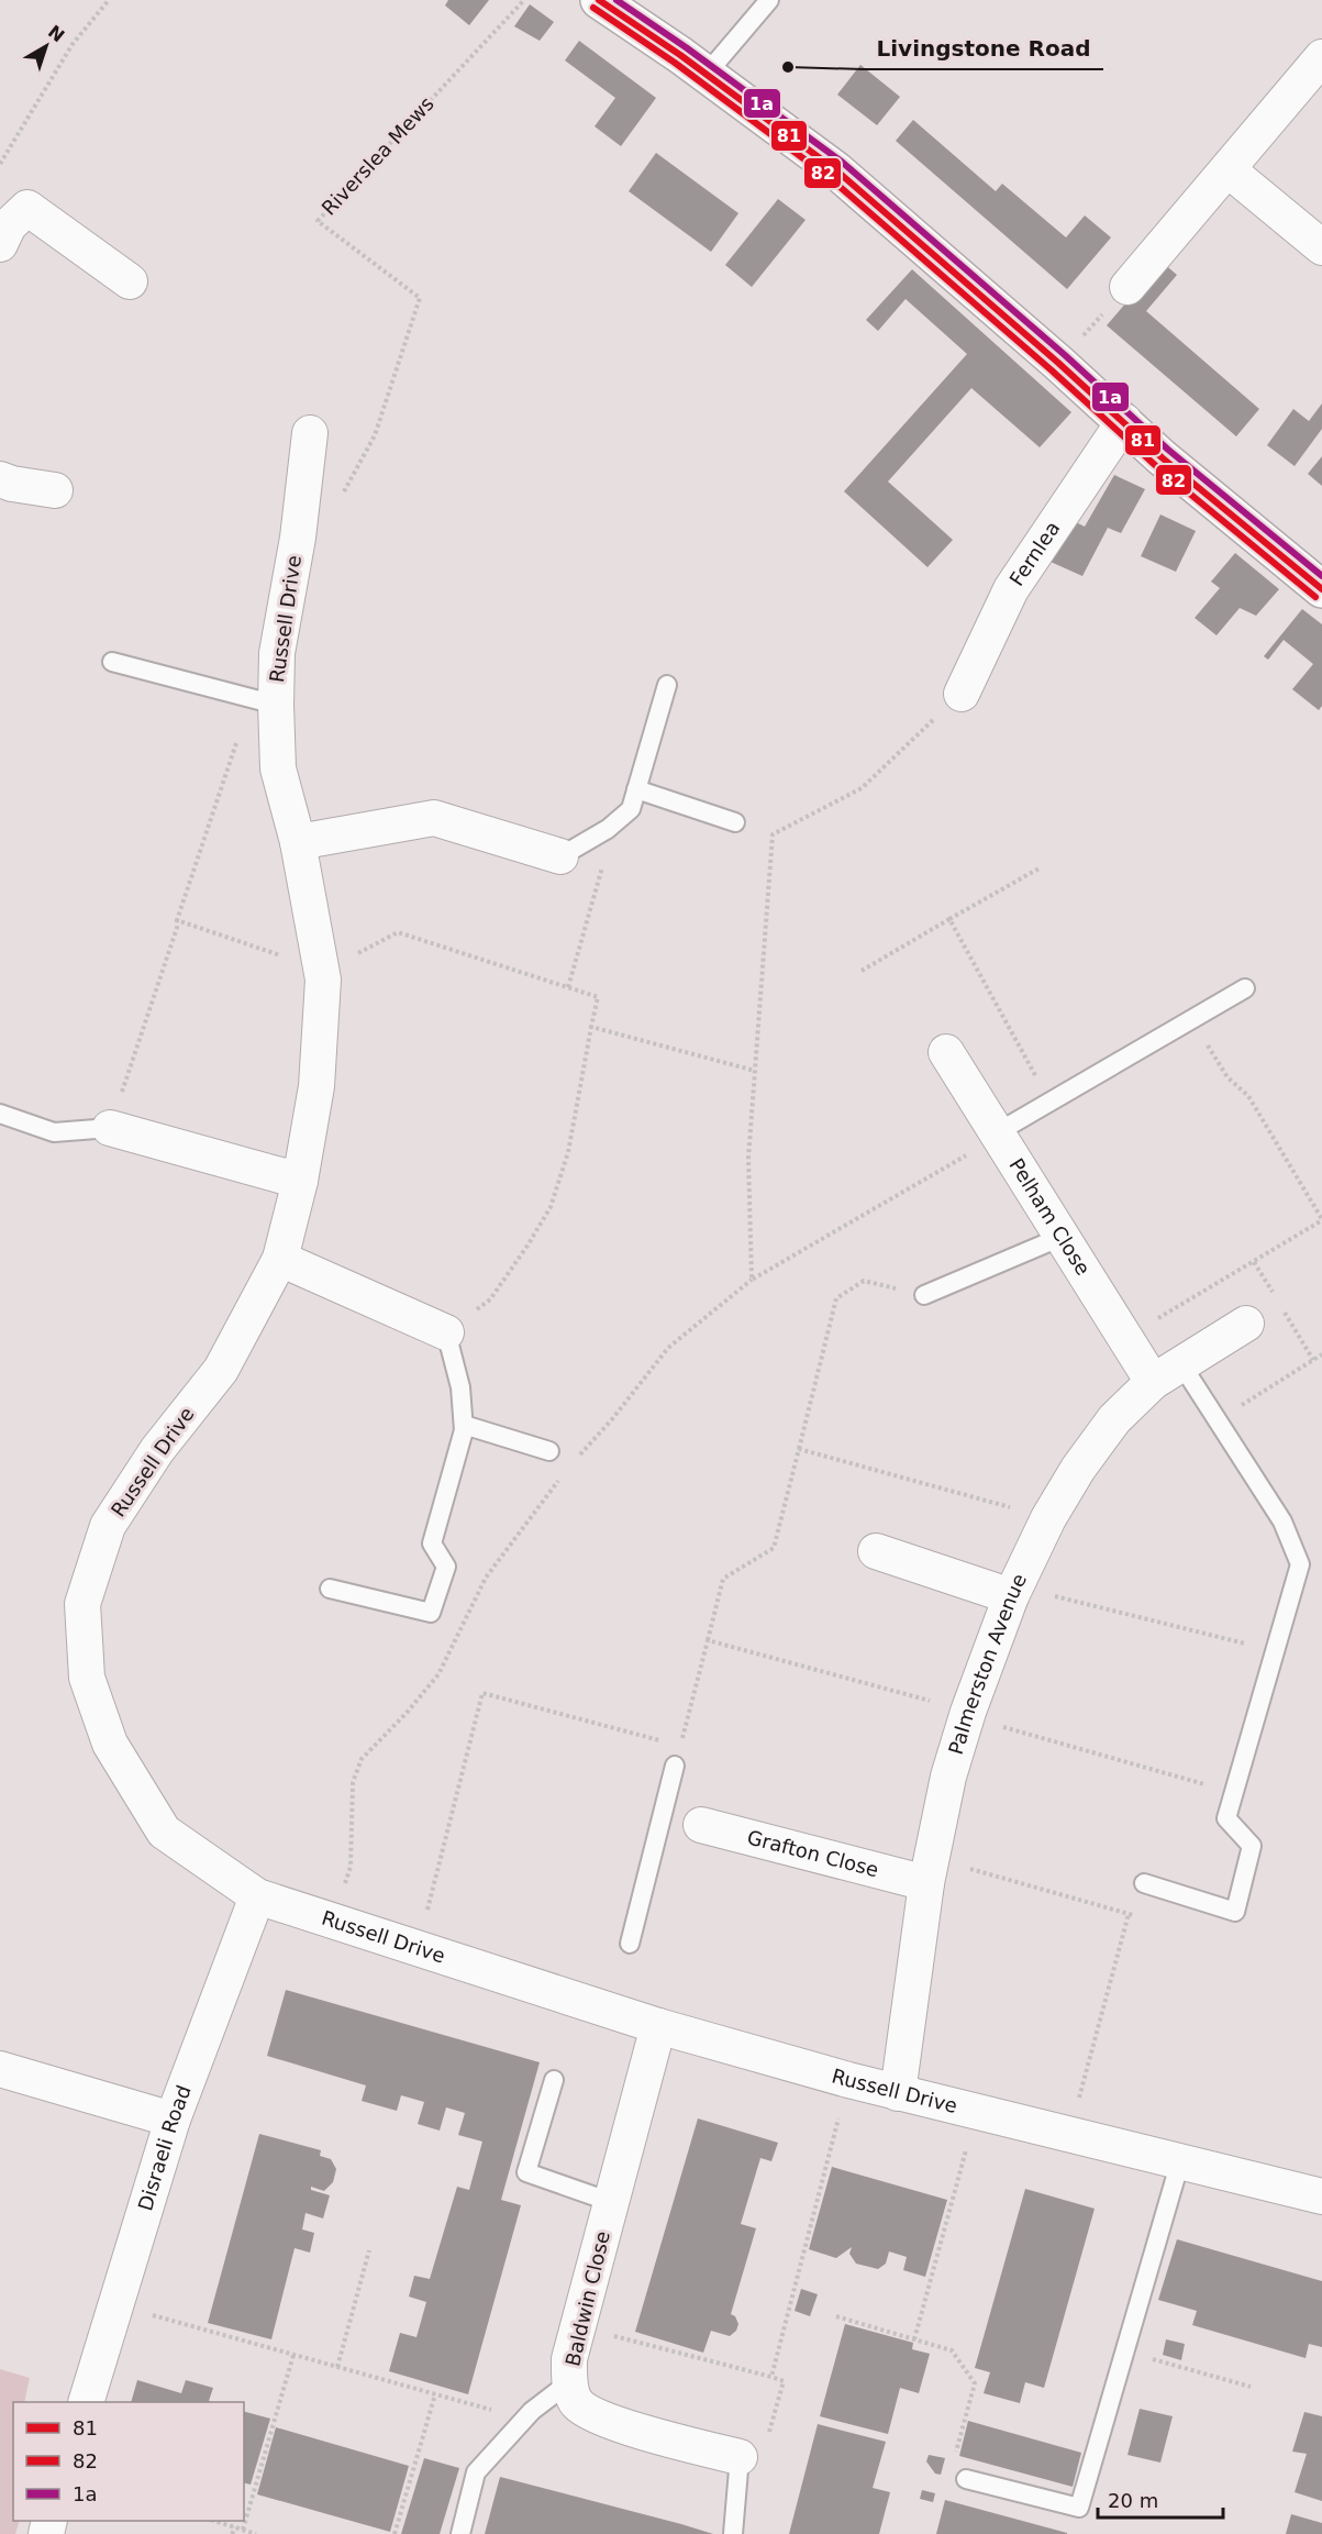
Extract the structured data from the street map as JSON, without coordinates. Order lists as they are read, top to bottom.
{
  "streets": {
    "street": [
      "Fernlea",
      "Russell Drive",
      "Pelham Close",
      "Palmerston Avenue",
      "Grafton Close",
      "Disraeli Road",
      "Baldwin Close"
    ],
    "path": ["Riverslea Mews"]
  },
  "crossings": [
    ["Russell Drive", "Palmerston Avenue"],
    ["Russell Drive", "Disraeli Road"],
    ["Russell Drive", "Baldwin Close"],
    ["Pelham Close", "Palmerston Avenue"],
    ["Palmerston Avenue", "Grafton Close"]
  ],
  "places": ["Livingstone Road"],
  "lines": ["transit line 81", "transit line 1a", "transit line 82"],
  "legend": ["81", "82", "1a"],
  "scale_bar": "20 m",
  "north": "top right"
}
